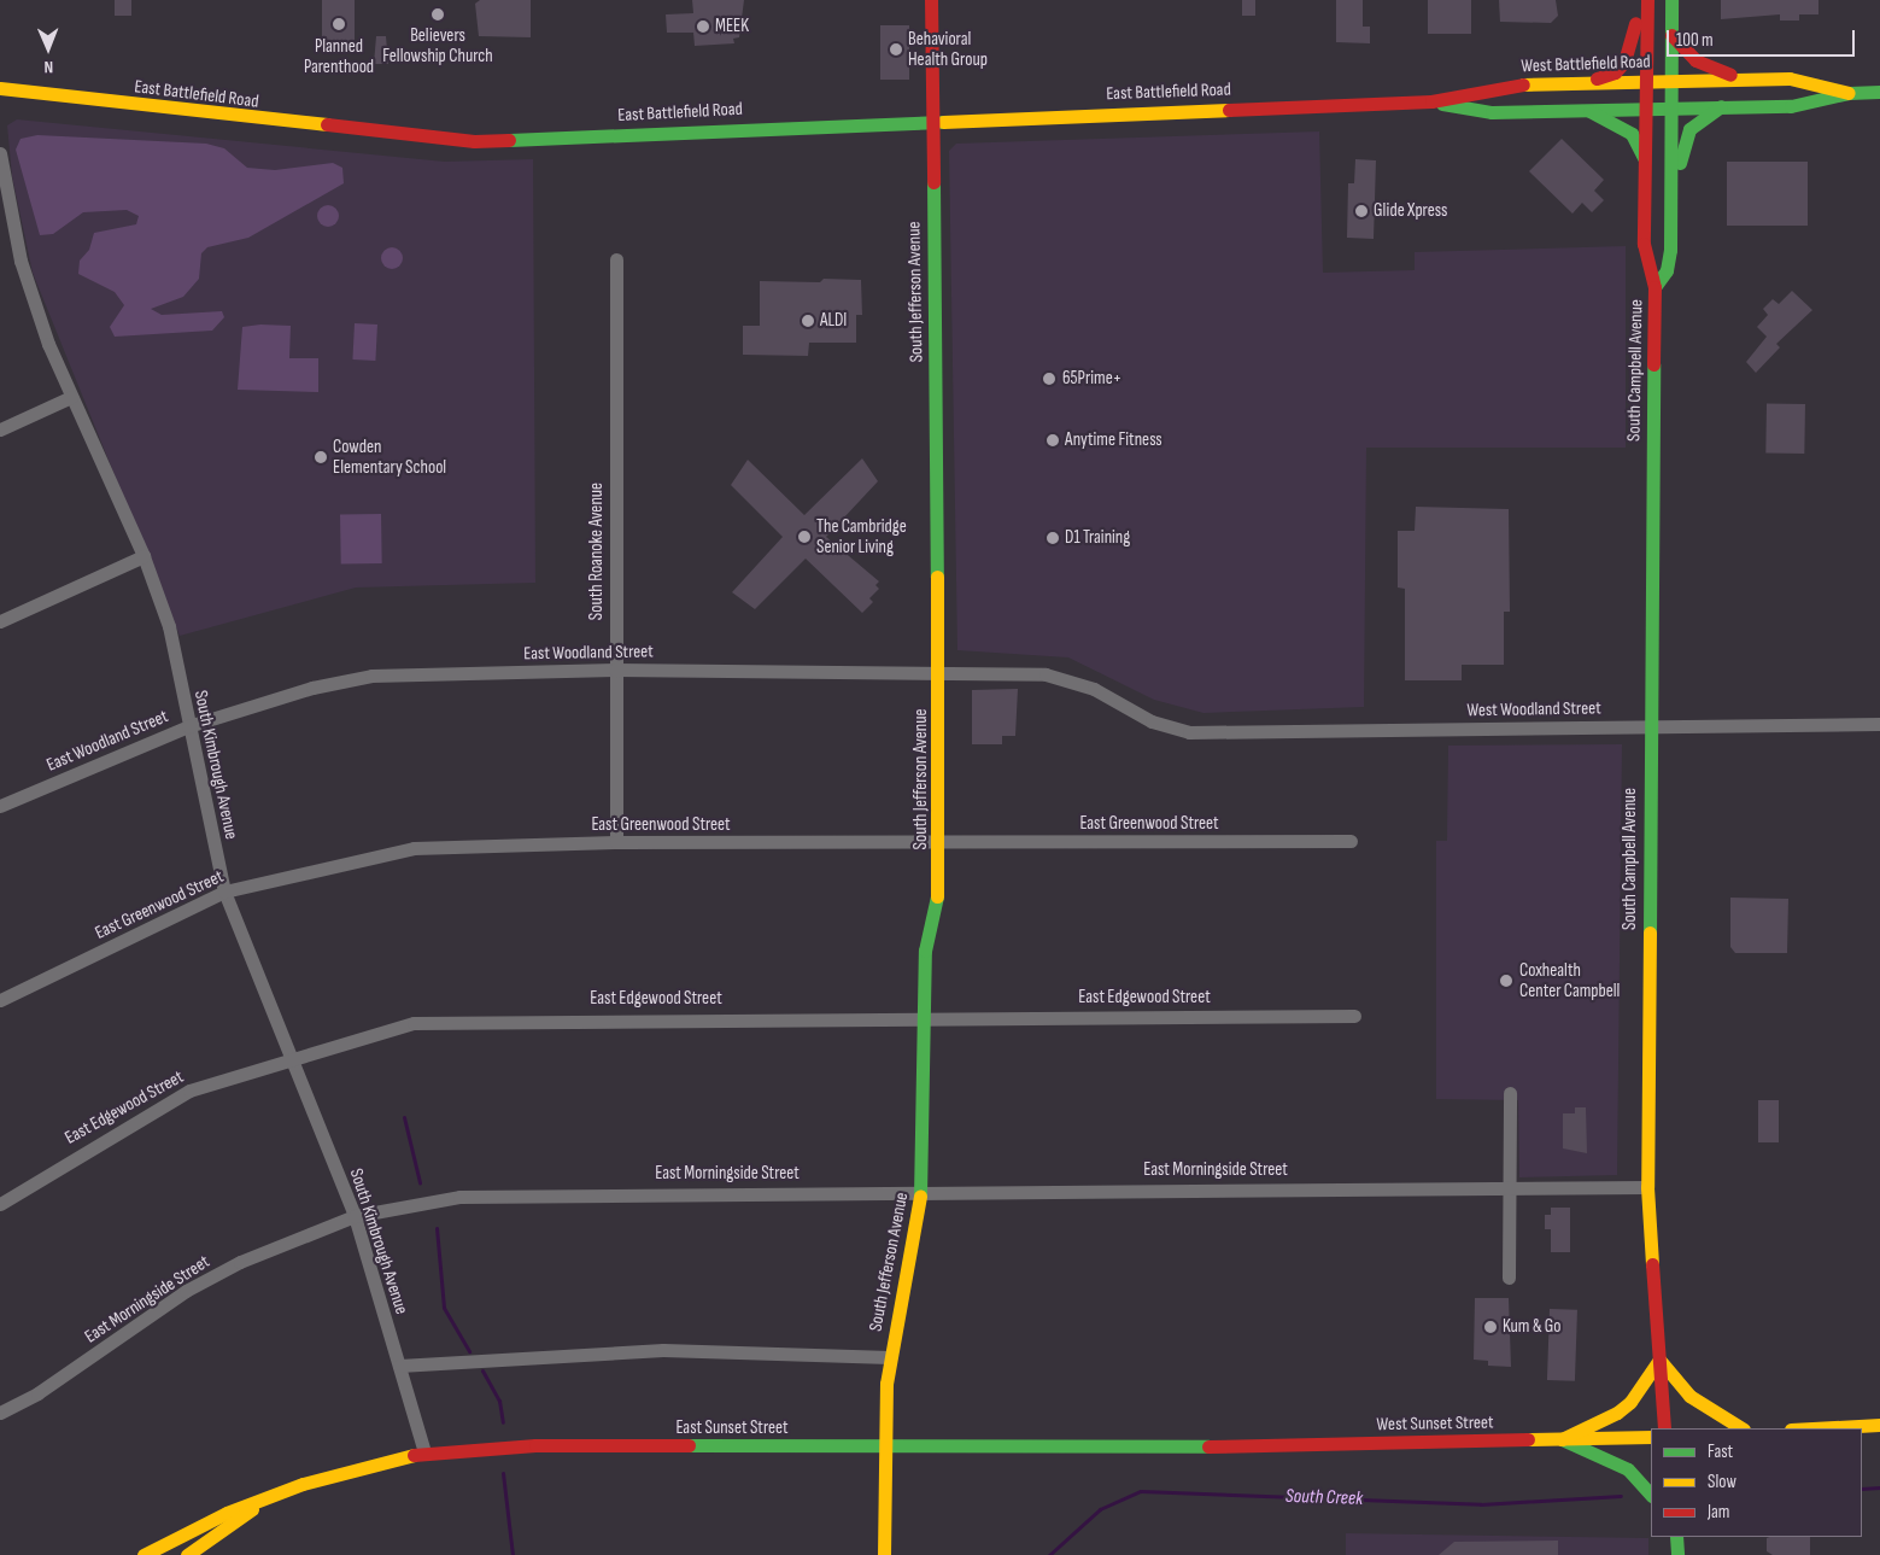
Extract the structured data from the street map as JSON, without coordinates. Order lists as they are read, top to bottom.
{
  "streets": {
    "main road": [
      "West Battlefield Road",
      "East Battlefield Road",
      "South Jefferson Avenue",
      "South Campbell Avenue",
      "West Sunset Street",
      "East Sunset Street"
    ],
    "street": [
      "South Roanoke Avenue",
      "East Woodland Street",
      "West Woodland Street",
      "South Kimbrough Avenue",
      "East Greenwood Street",
      "East Edgewood Street",
      "East Morningside Street"
    ]
  },
  "crossings": [
    ["West Battlefield Road", "East Battlefield Road"],
    ["West Battlefield Road", "South Campbell Avenue"],
    ["East Battlefield Road", "South Jefferson Avenue"],
    ["South Jefferson Avenue", "East Woodland Street"],
    ["South Jefferson Avenue", "East Greenwood Street"],
    ["South Jefferson Avenue", "East Edgewood Street"],
    ["South Jefferson Avenue", "East Morningside Street"],
    ["South Jefferson Avenue", "East Sunset Street"],
    ["South Campbell Avenue", "West Woodland Street"],
    ["South Campbell Avenue", "East Morningside Street"],
    ["South Roanoke Avenue", "East Woodland Street"],
    ["South Roanoke Avenue", "East Greenwood Street"],
    ["East Woodland Street", "West Woodland Street"],
    ["East Woodland Street", "South Kimbrough Avenue"],
    ["South Kimbrough Avenue", "East Greenwood Street"],
    ["South Kimbrough Avenue", "East Edgewood Street"],
    ["South Kimbrough Avenue", "East Morningside Street"],
    ["South Kimbrough Avenue", "East Sunset Street"],
    ["West Sunset Street", "East Sunset Street"]
  ],
  "water": ["South Creek"],
  "places": [
    "Believers Fellowship Church",
    "Planned Parenthood",
    "MEEK",
    "Behavioral Health Group",
    "Glide Xpress",
    "ALDI",
    "65Prime+",
    "Anytime Fitness",
    "Cowden Elementary School",
    "The Cambridge Senior Living",
    "D1 Training",
    "Coxhealth Center Campbell",
    "Kum & Go"
  ],
  "legend": ["Fast", "Slow", "Jam"],
  "scale_bar": "100 m",
  "north": "bottom"
}
